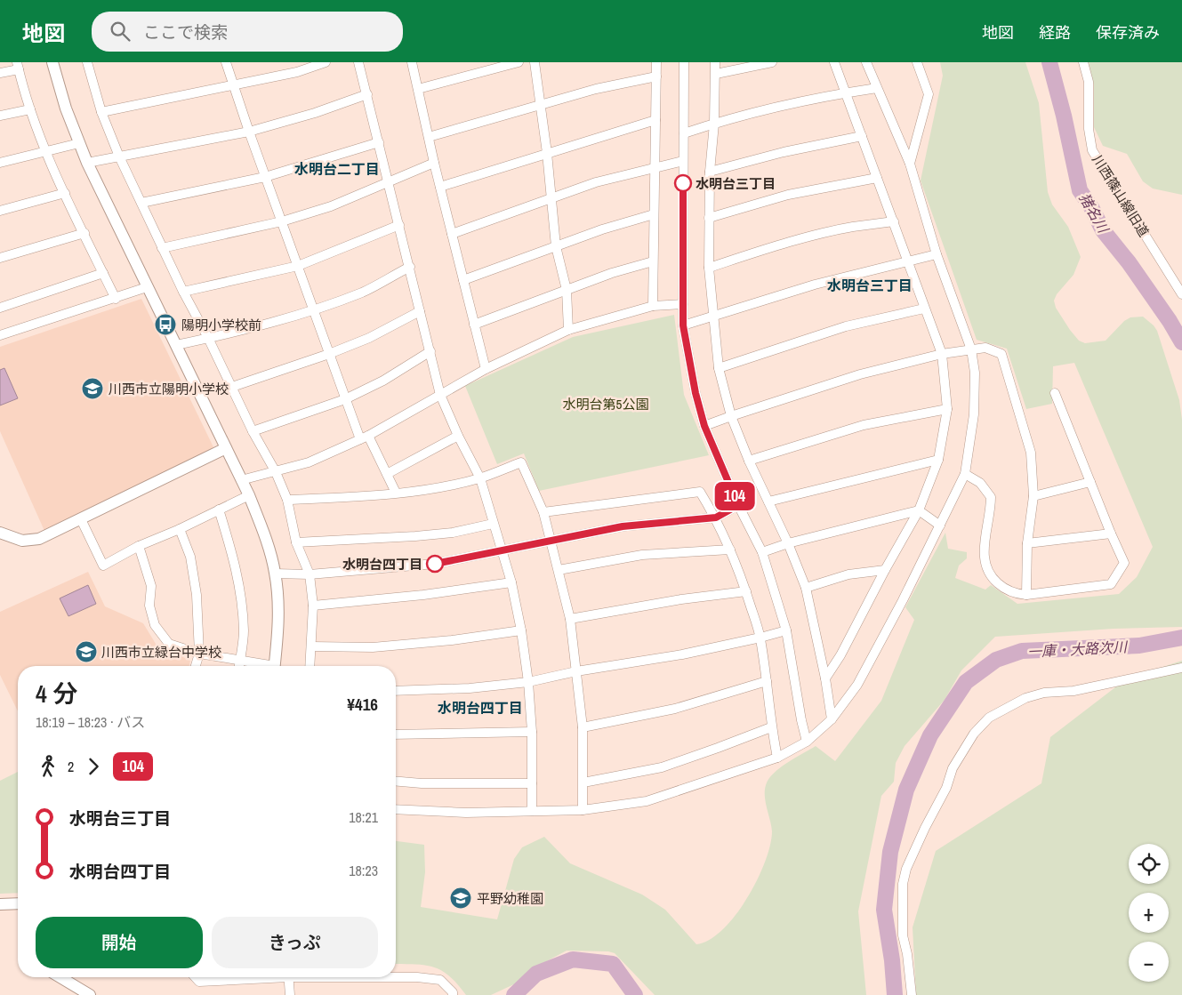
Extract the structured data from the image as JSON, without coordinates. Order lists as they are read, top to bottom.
{
  "streets": {
    "street": ["川西篠山線旧道"]
  },
  "districts": ["水明台二丁目", "水明台三丁目", "水明台四丁目"],
  "water": ["猪名川", "一庫・大路次川"],
  "parks": ["水明台第5公園"],
  "places": {
    "other": ["水明台三丁目", "水明台四丁目"],
    "bus stop": ["陽明小学校前"],
    "school or university": ["川西市立陽明小学校", "川西市立緑台中学校", "平野幼稚園"]
  },
  "lines": ["bus line 104"],
  "page": {
    "header": "地図",
    "search": "ここで検索",
    "nav": ["地図", "経路", "保存済み"],
    "on_map": "104",
    "heading": ["4 分", "18:19 – 18:23 · バス", "¥416"],
    "legs": ["2", "104"],
    "list": [
      {
        "name": "水明台三丁目",
        "value": "18:21"
      },
      {
        "name": "水明台四丁目",
        "value": "18:23"
      }
    ],
    "map_buttons": ["+", "−"],
    "buttons": ["開始", "きっぷ"]
  }
}
